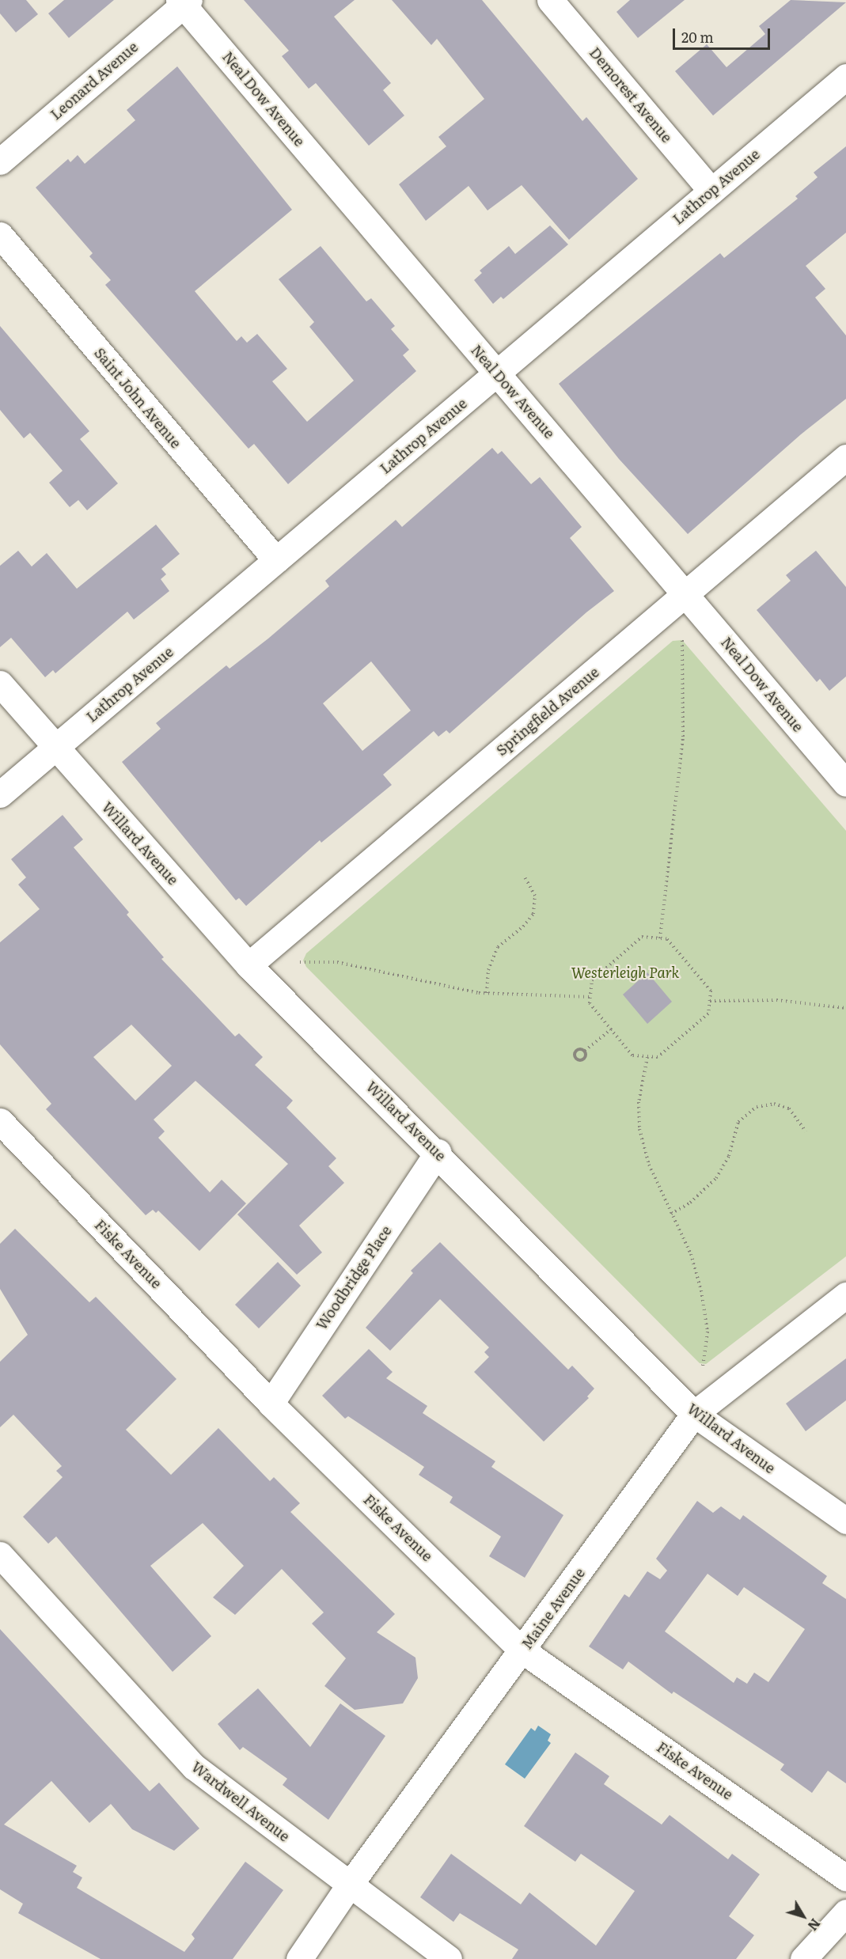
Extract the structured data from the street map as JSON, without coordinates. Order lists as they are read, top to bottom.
{
  "streets": {
    "street": [
      "Leonard Avenue",
      "Demorest Avenue",
      "Neal Dow Avenue",
      "Lathrop Avenue",
      "Saint John Avenue",
      "Springfield Avenue",
      "Willard Avenue",
      "Fiske Avenue",
      "Woodbridge Place",
      "Maine Avenue",
      "Wardwell Avenue"
    ]
  },
  "crossings": [
    ["Leonard Avenue", "Neal Dow Avenue"],
    ["Demorest Avenue", "Lathrop Avenue"],
    ["Neal Dow Avenue", "Lathrop Avenue"],
    ["Neal Dow Avenue", "Springfield Avenue"],
    ["Lathrop Avenue", "Saint John Avenue"],
    ["Lathrop Avenue", "Willard Avenue"],
    ["Springfield Avenue", "Willard Avenue"],
    ["Willard Avenue", "Woodbridge Place"],
    ["Willard Avenue", "Maine Avenue"],
    ["Fiske Avenue", "Woodbridge Place"],
    ["Fiske Avenue", "Maine Avenue"],
    ["Maine Avenue", "Wardwell Avenue"]
  ],
  "parks": ["Westerleigh Park"],
  "scale_bar": "20 m",
  "north": "bottom right"
}
